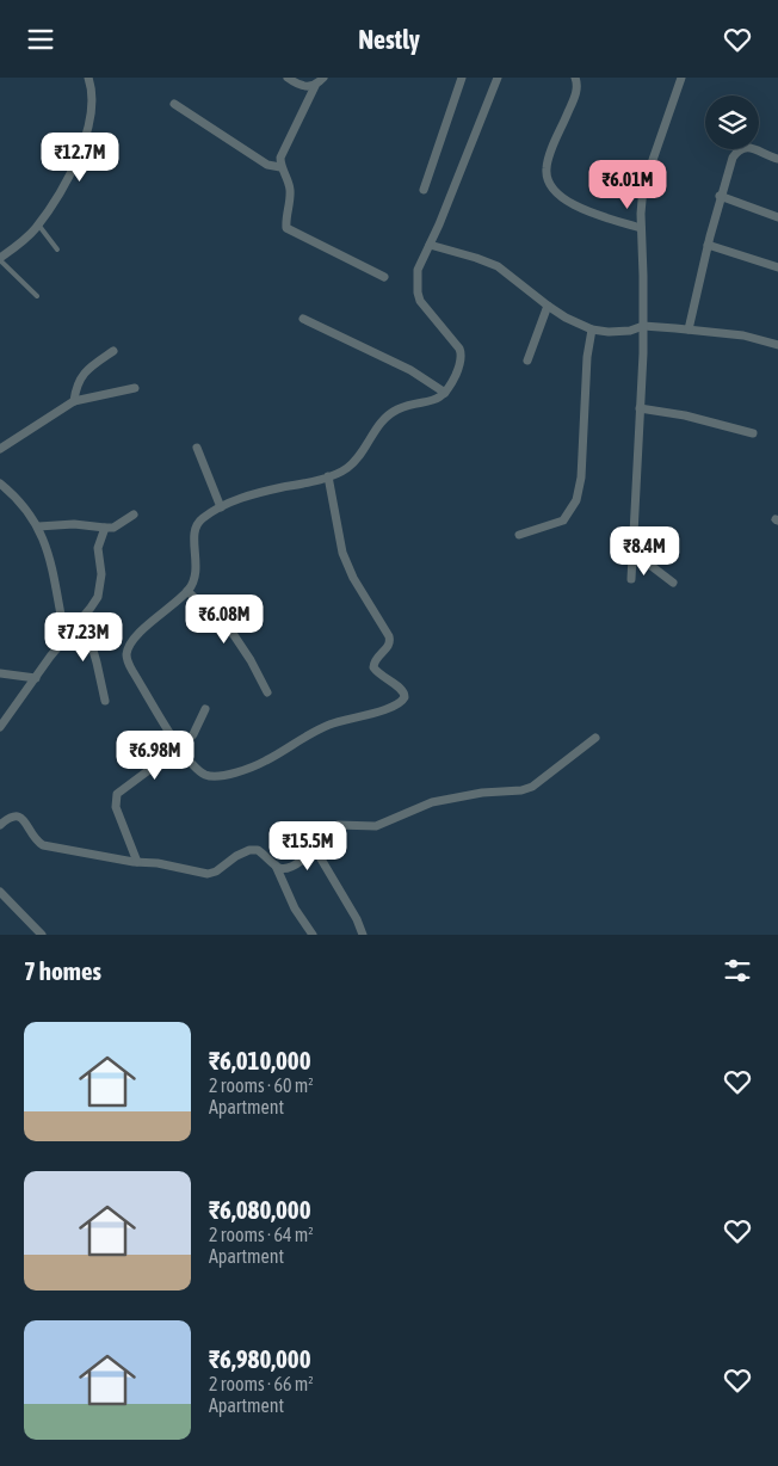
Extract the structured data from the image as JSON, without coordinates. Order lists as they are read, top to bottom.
{
  "page": {
    "header": "Nestly",
    "price": [
      "₹12.7M",
      "₹6.01M",
      "₹8.4M",
      "₹6.08M",
      "₹7.23M",
      "₹6.98M",
      "₹15.5M"
    ],
    "heading": "7 homes",
    "list": [
      {
        "name": "₹6,010,000",
        "note": "2 rooms · 60 m² · Apartment"
      },
      {
        "name": "₹6,080,000",
        "note": "2 rooms · 64 m² · Apartment"
      },
      {
        "name": "₹6,980,000",
        "note": "2 rooms · 66 m² · Apartment"
      }
    ]
  }
}
